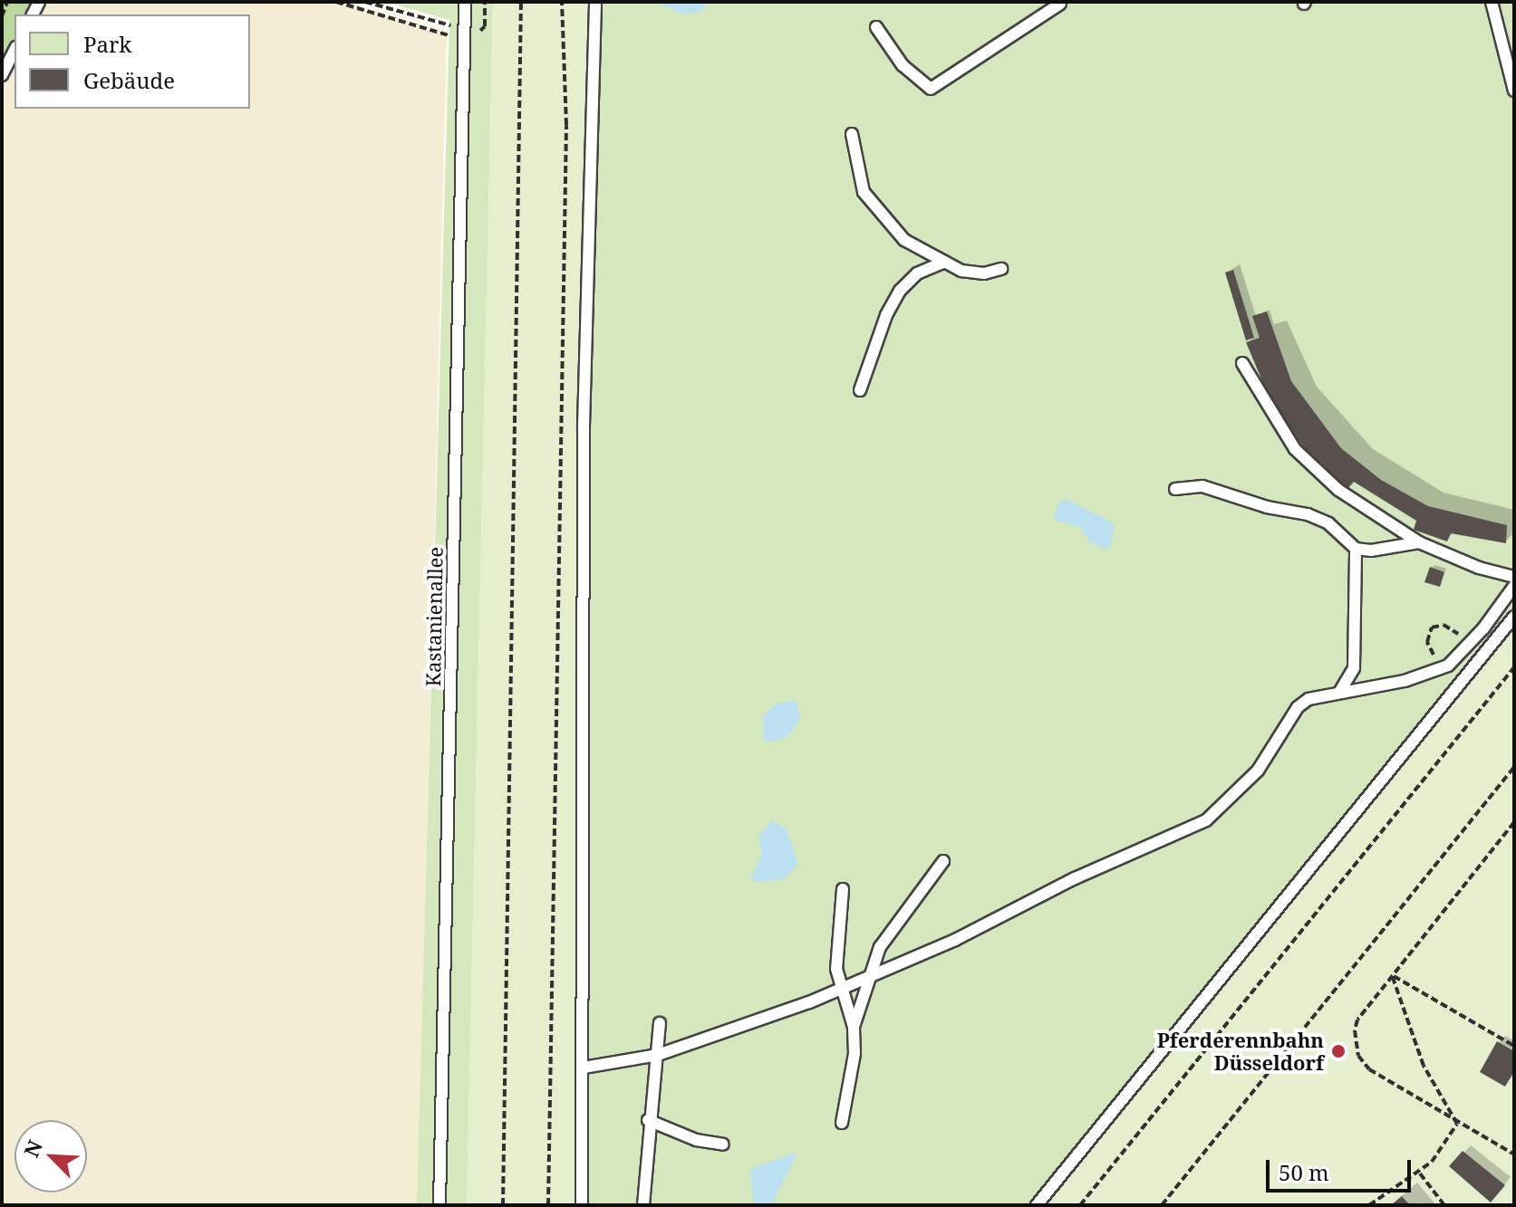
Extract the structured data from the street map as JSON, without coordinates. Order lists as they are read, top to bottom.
{
  "streets": {
    "lane": ["Kastanienallee"]
  },
  "places": ["Pferderennbahn Düsseldorf"],
  "legend": ["Park", "Gebäude"],
  "scale_bar": "50 m",
  "north": "top left"
}
